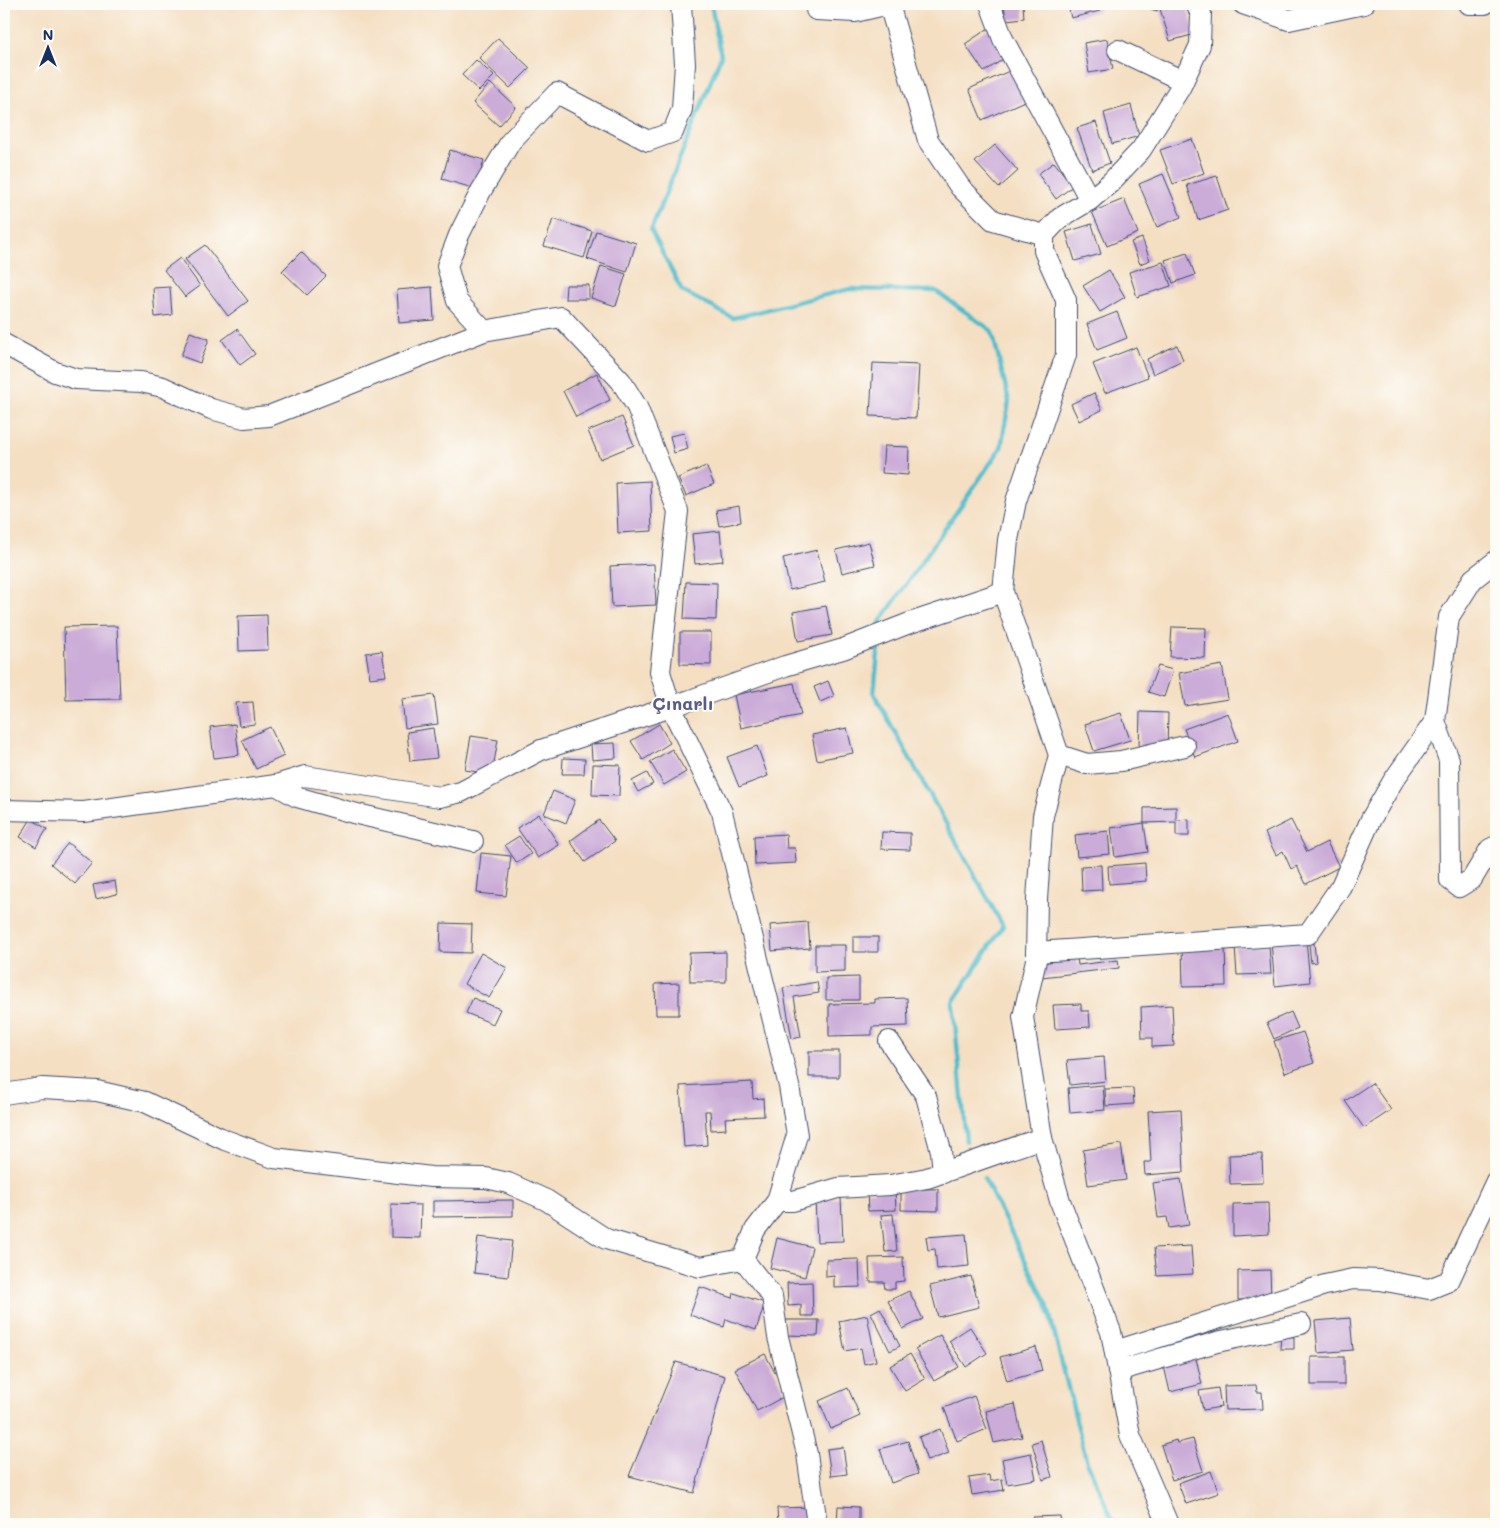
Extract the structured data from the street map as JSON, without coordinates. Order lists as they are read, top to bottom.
{
  "districts": ["Çınarlı"],
  "north": "top"
}
